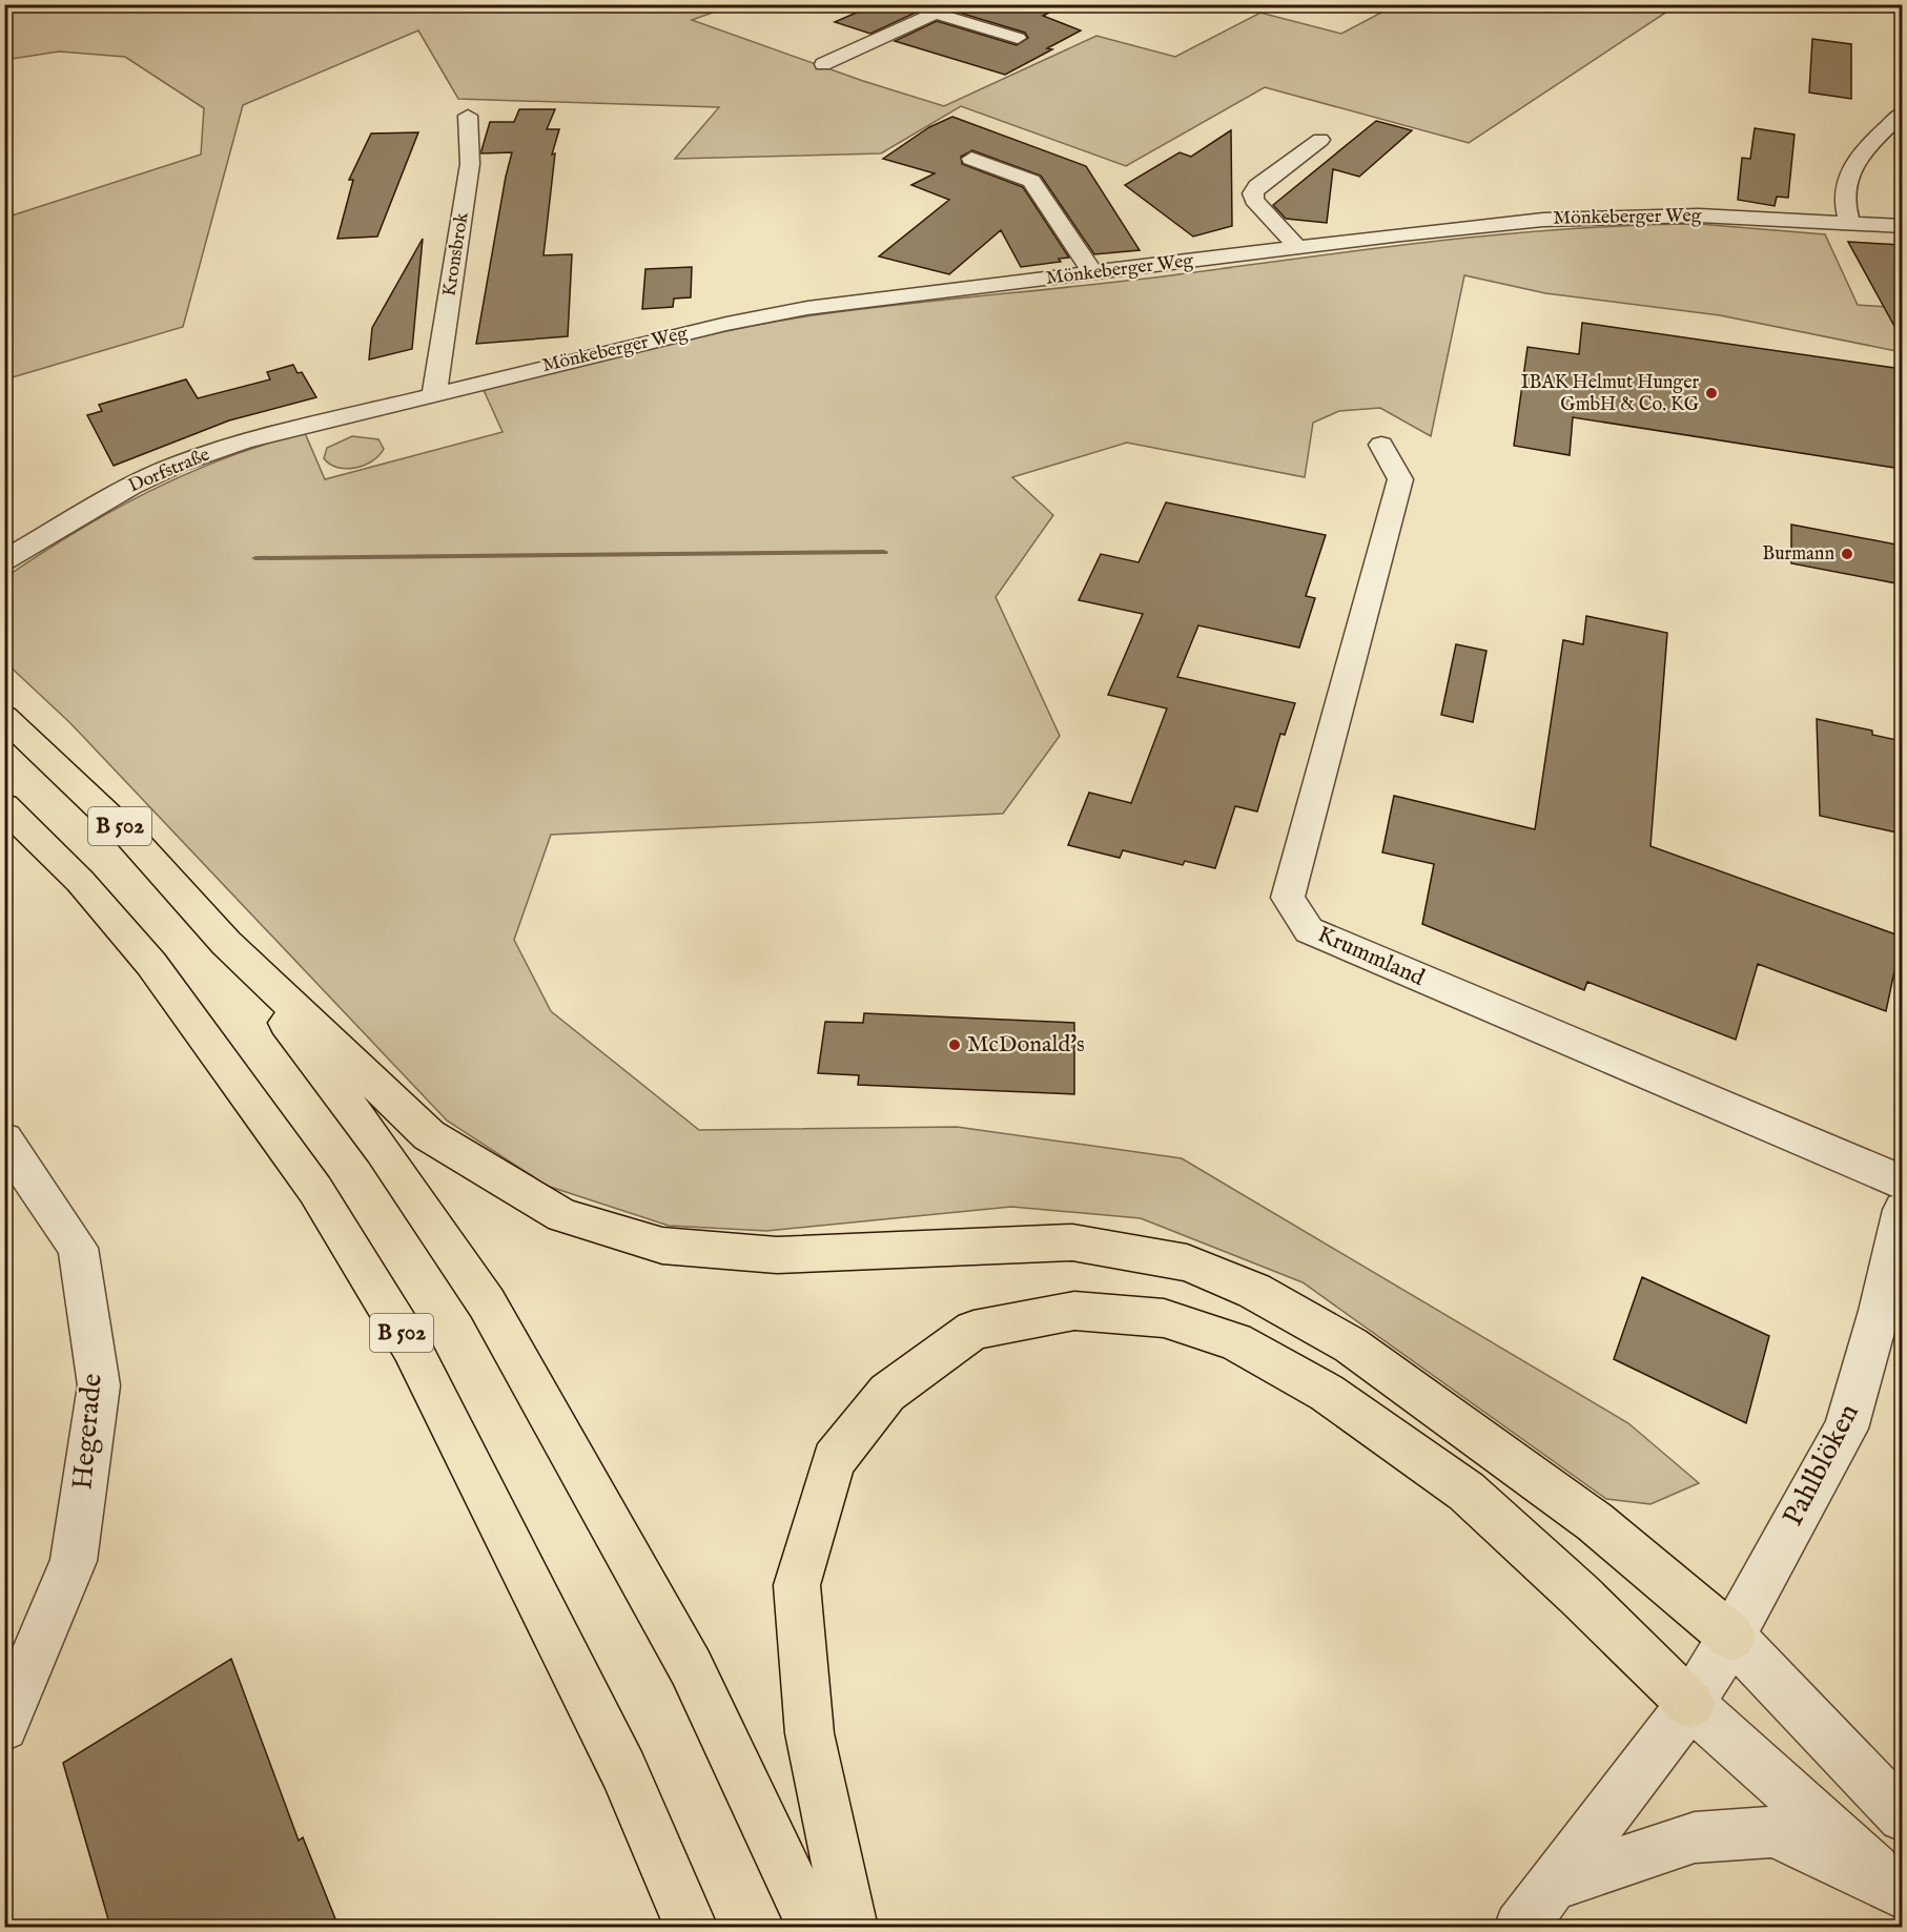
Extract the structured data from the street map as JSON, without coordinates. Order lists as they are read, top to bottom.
{
  "streets": {
    "highway": ["B 502"],
    "street": [
      "Mönkeberger Weg",
      "Kronsbrok",
      "Dorfstraße",
      "Krummland",
      "Hegerade",
      "Pahlblöken"
    ]
  },
  "crossings": [
    ["Mönkeberger Weg", "Kronsbrok"],
    ["Mönkeberger Weg", "Dorfstraße"]
  ],
  "places": ["IBAK Helmut Hunger GmbH & Co. KG", "Burmann", "McDonald's"]
}
